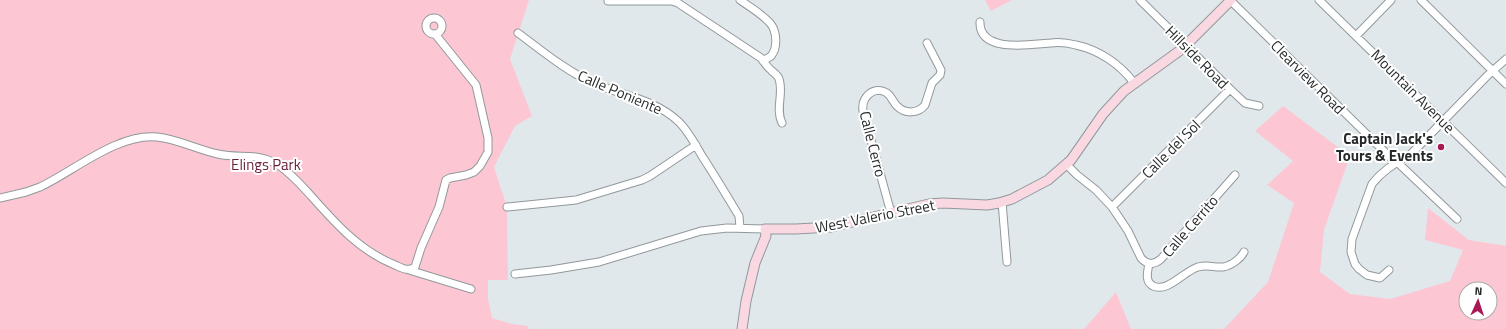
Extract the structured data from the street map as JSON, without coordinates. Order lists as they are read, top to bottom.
{
  "streets": {
    "street": [
      "Hillside Road",
      "Clearview Road",
      "Mountain Avenue",
      "Calle Poniente",
      "Calle Cerro",
      "Calle del Sol",
      "West Valerio Street",
      "Calle Cerrito"
    ]
  },
  "crossings": [
    ["Hillside Road", "Calle del Sol"],
    ["Hillside Road", "West Valerio Street"],
    ["Clearview Road", "West Valerio Street"],
    ["Calle Poniente", "West Valerio Street"],
    ["Calle Cerro", "West Valerio Street"],
    ["Calle del Sol", "Calle Cerrito"],
    ["West Valerio Street", "Calle Cerrito"]
  ],
  "parks": ["Elings Park"],
  "places": ["Captain Jack's Tours & Events"],
  "north": "top"
}
